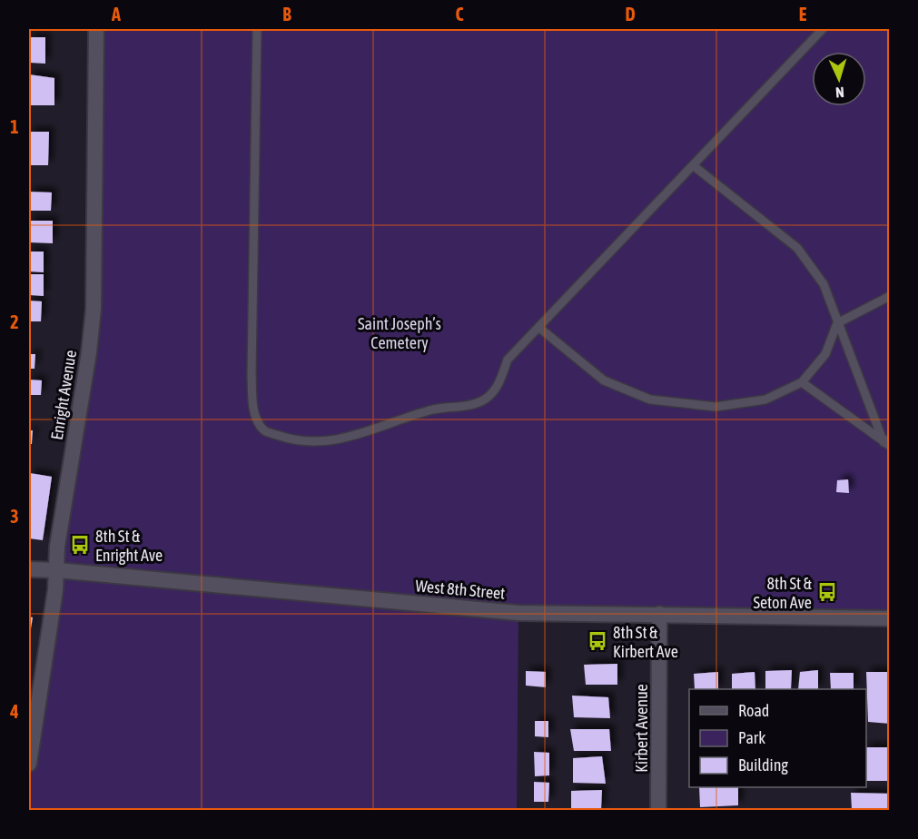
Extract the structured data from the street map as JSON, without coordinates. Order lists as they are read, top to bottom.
{
  "streets": {
    "street": ["Enright Avenue", "West 8th Street", "Kirbert Avenue"]
  },
  "crossings": [
    ["Enright Avenue", "West 8th Street"],
    ["West 8th Street", "Kirbert Avenue"]
  ],
  "parks": ["Saint Joseph’s Cemetery"],
  "places": {
    "bus stop": ["8th St & Enright Ave", "8th St & Seton Ave", "8th St & Kirbert Ave"]
  },
  "legend": ["Road", "Park", "Building"],
  "north": "bottom",
  "grid": {
    "columns": [
      "A",
      "B",
      "C",
      "D",
      "E"
    ],
    "rows": [
      "1",
      "2",
      "3",
      "4"
    ]
  }
}
